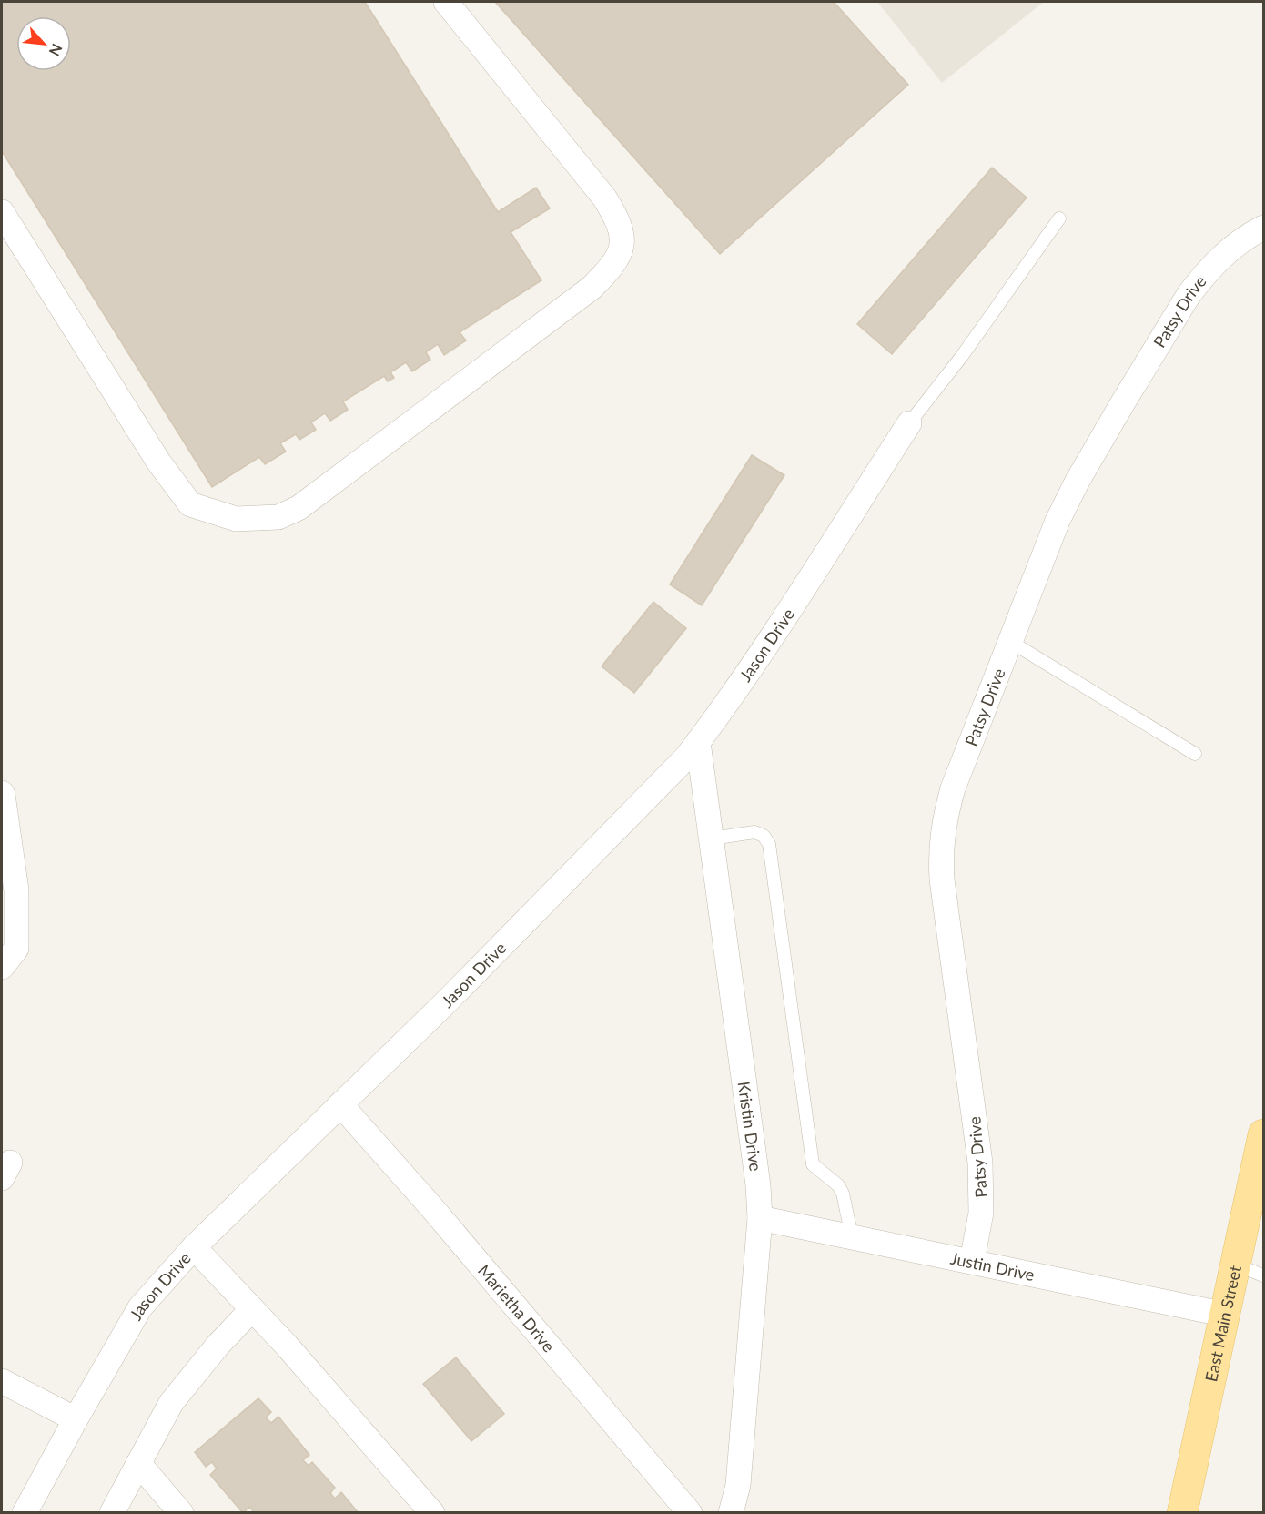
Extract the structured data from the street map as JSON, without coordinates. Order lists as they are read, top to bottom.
{
  "streets": {
    "main road": ["East Main Street"],
    "street": [
      "Patsy Drive",
      "Jason Drive",
      "Kristin Drive",
      "Justin Drive",
      "Marietha Drive"
    ]
  },
  "crossings": [
    ["Patsy Drive", "Justin Drive"],
    ["Jason Drive", "Kristin Drive"],
    ["Jason Drive", "Marietha Drive"],
    ["Kristin Drive", "Justin Drive"],
    ["Justin Drive", "East Main Street"]
  ],
  "north": "bottom right"
}
